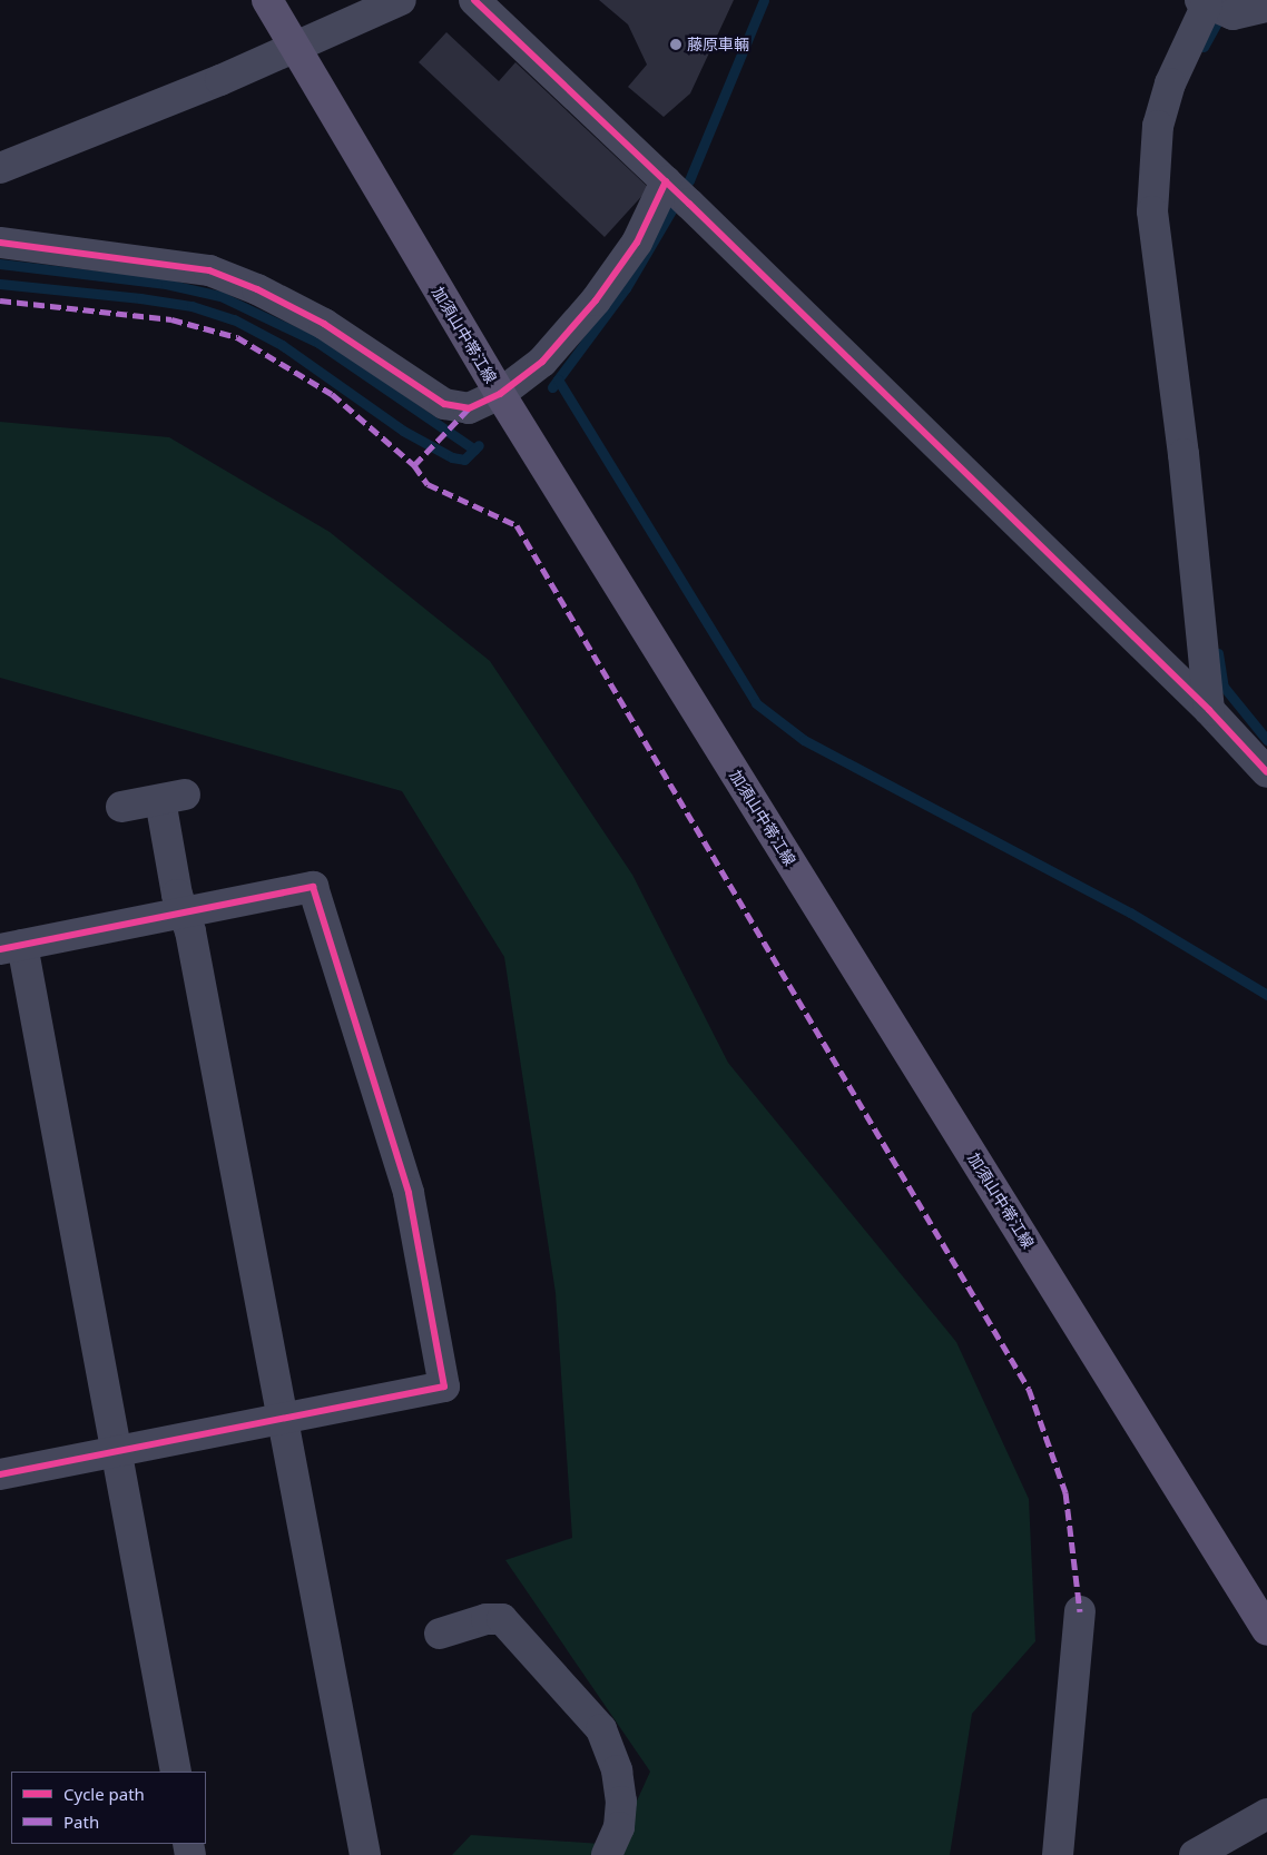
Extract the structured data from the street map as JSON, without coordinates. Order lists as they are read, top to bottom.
{
  "streets": {
    "main road": ["加須山中帯江線"]
  },
  "places": ["藤原車輛"],
  "legend": ["Cycle path", "Path"]
}
